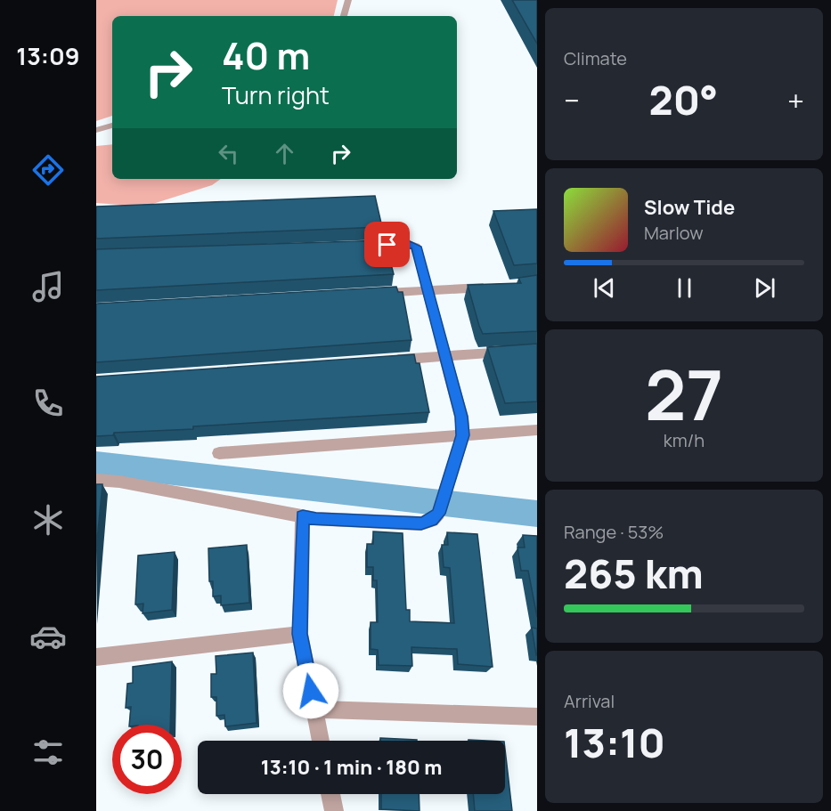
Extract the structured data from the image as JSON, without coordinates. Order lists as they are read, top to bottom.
{
  "page": {
    "tabs": "13:09",
    "tile": [
      "Climate",
      ["27", "km/h"],
      ["Range · 53%", "265 km"],
      ["Arrival", "13:10"]
    ],
    "turn": ["40 m", "Turn right"],
    "heat": ["−", "20°", "+"],
    "song": ["Slow Tide", "Marlow"],
    "limit": "30",
    "trip": "13:10 · 1 min · 180 m"
  }
}
